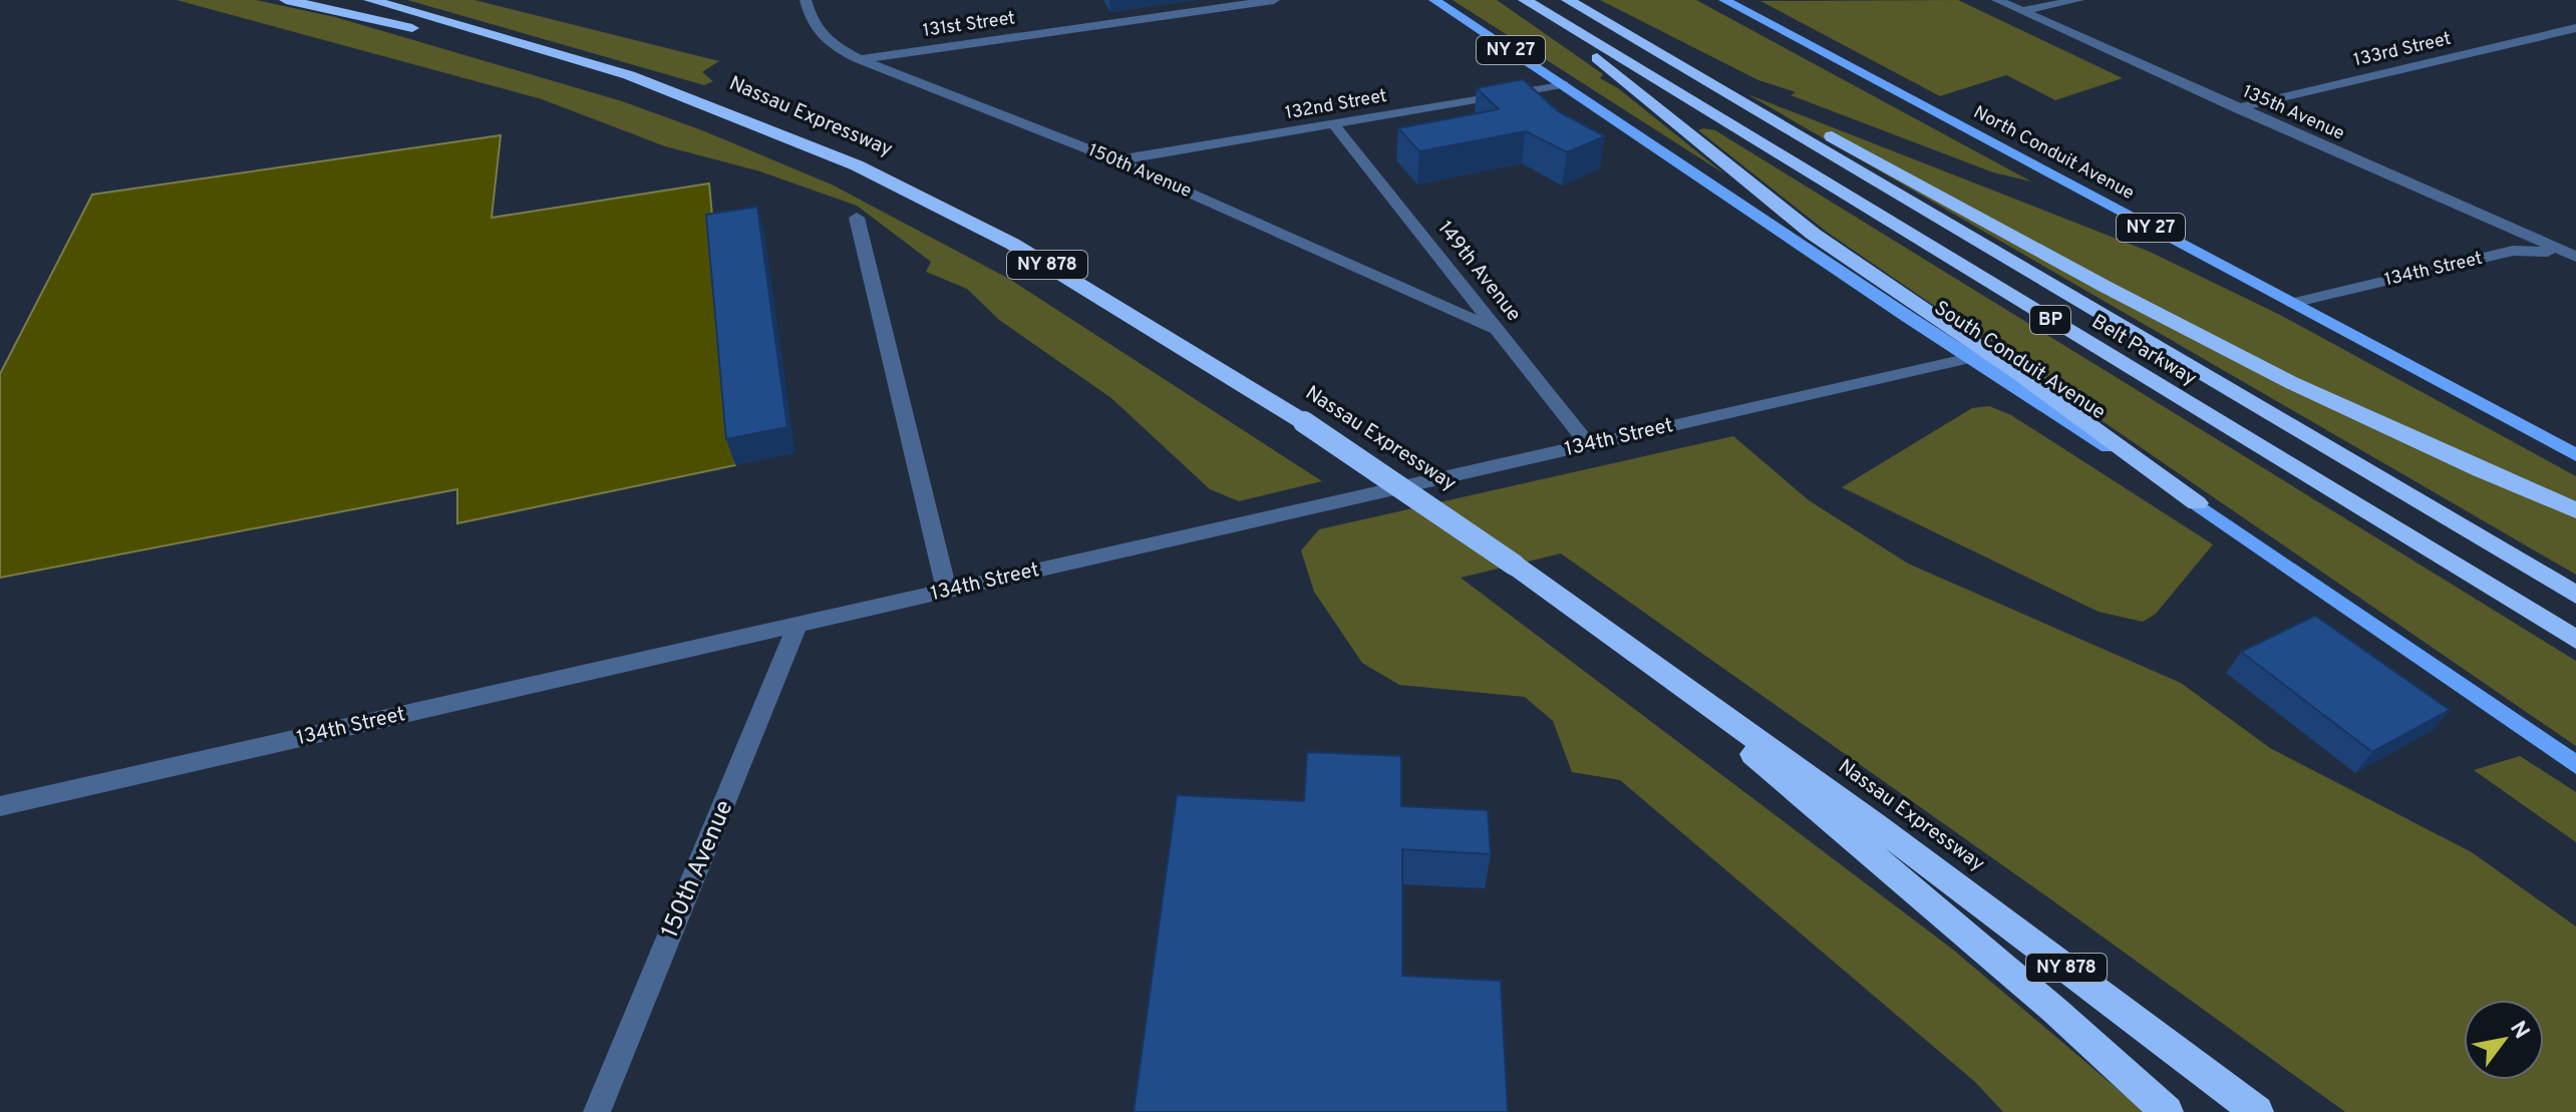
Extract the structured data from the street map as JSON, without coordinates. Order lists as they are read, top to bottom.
{
  "streets": {
    "highway": [
      "Nassau Expressway",
      "NY 878",
      "BP",
      "Belt Parkway"
    ],
    "main road": ["NY 27", "North Conduit Avenue", "South Conduit Avenue"],
    "street": [
      "131st Street",
      "133rd Street",
      "132nd Street",
      "135th Avenue",
      "150th Avenue",
      "134th Street",
      "149th Avenue"
    ]
  },
  "crossings": [
    ["131st Street", "150th Avenue"],
    ["133rd Street", "135th Avenue"],
    ["132nd Street", "150th Avenue"],
    ["132nd Street", "149th Avenue"],
    ["132nd Street", "South Conduit Avenue"],
    ["135th Avenue", "134th Street"],
    ["North Conduit Avenue", "134th Street"],
    ["150th Avenue", "134th Street"],
    ["150th Avenue", "149th Avenue"],
    ["134th Street", "149th Avenue"],
    ["134th Street", "South Conduit Avenue"]
  ],
  "north": "top right"
}
